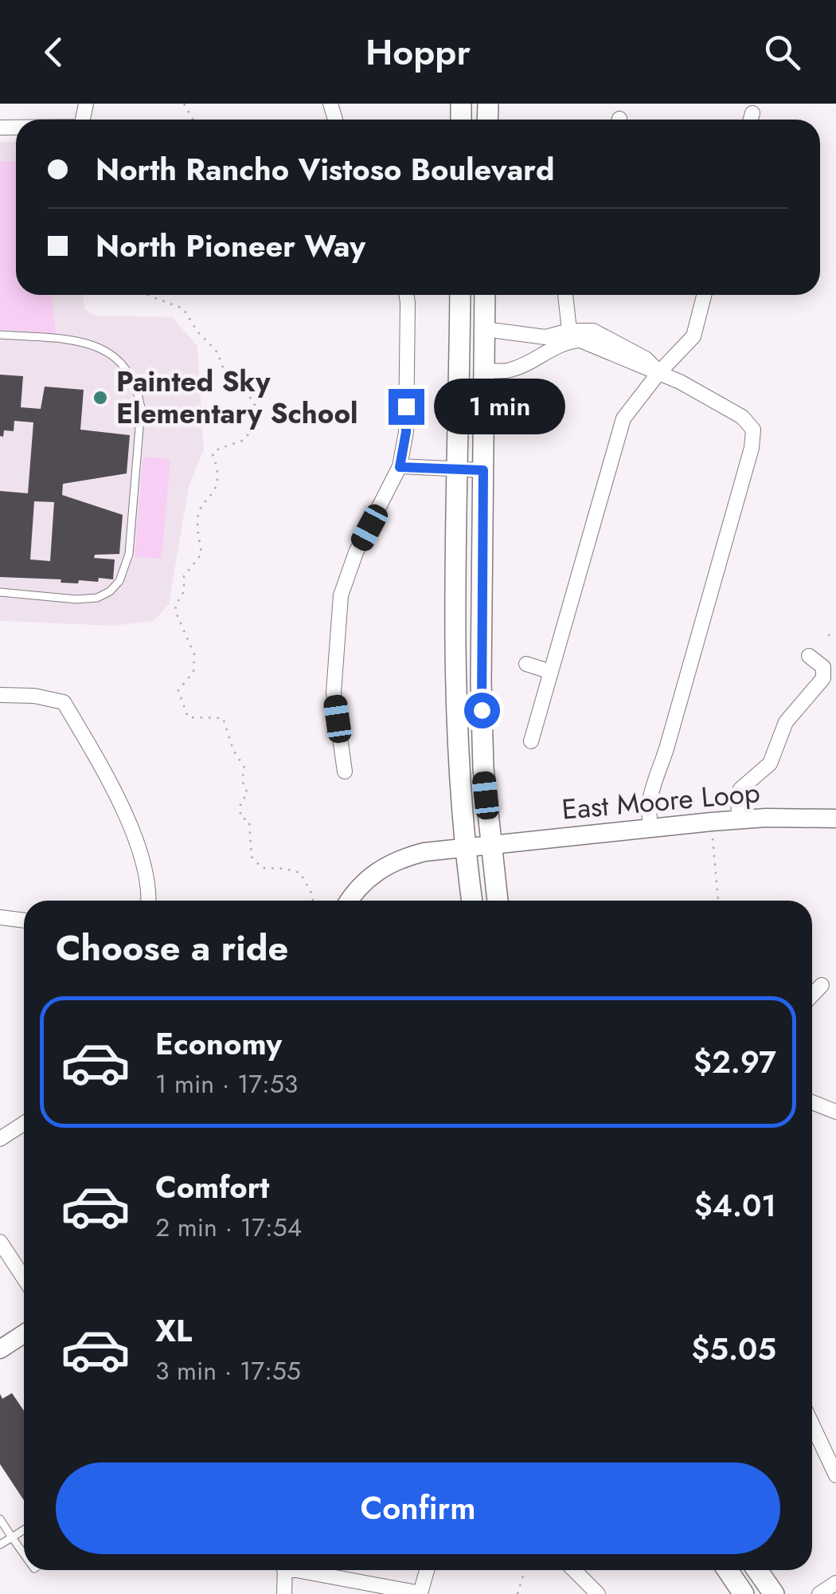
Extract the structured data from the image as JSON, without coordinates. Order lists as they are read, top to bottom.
{
  "streets": {
    "street": ["East Moore Loop"]
  },
  "places": ["Painted Sky Elementary School"],
  "page": {
    "header": "Hoppr",
    "banner": ["North Rancho Vistoso Boulevard", "North Pioneer Way"],
    "bubble": "1 min",
    "heading": "Choose a ride",
    "list": [
      {
        "name": "Economy",
        "note": "1 min · 17:53",
        "value": "$2.97"
      },
      {
        "name": "Comfort",
        "note": "2 min · 17:54",
        "value": "$4.01"
      },
      {
        "name": "XL",
        "note": "3 min · 17:55",
        "value": "$5.05"
      }
    ],
    "buttons": "Confirm"
  }
}
